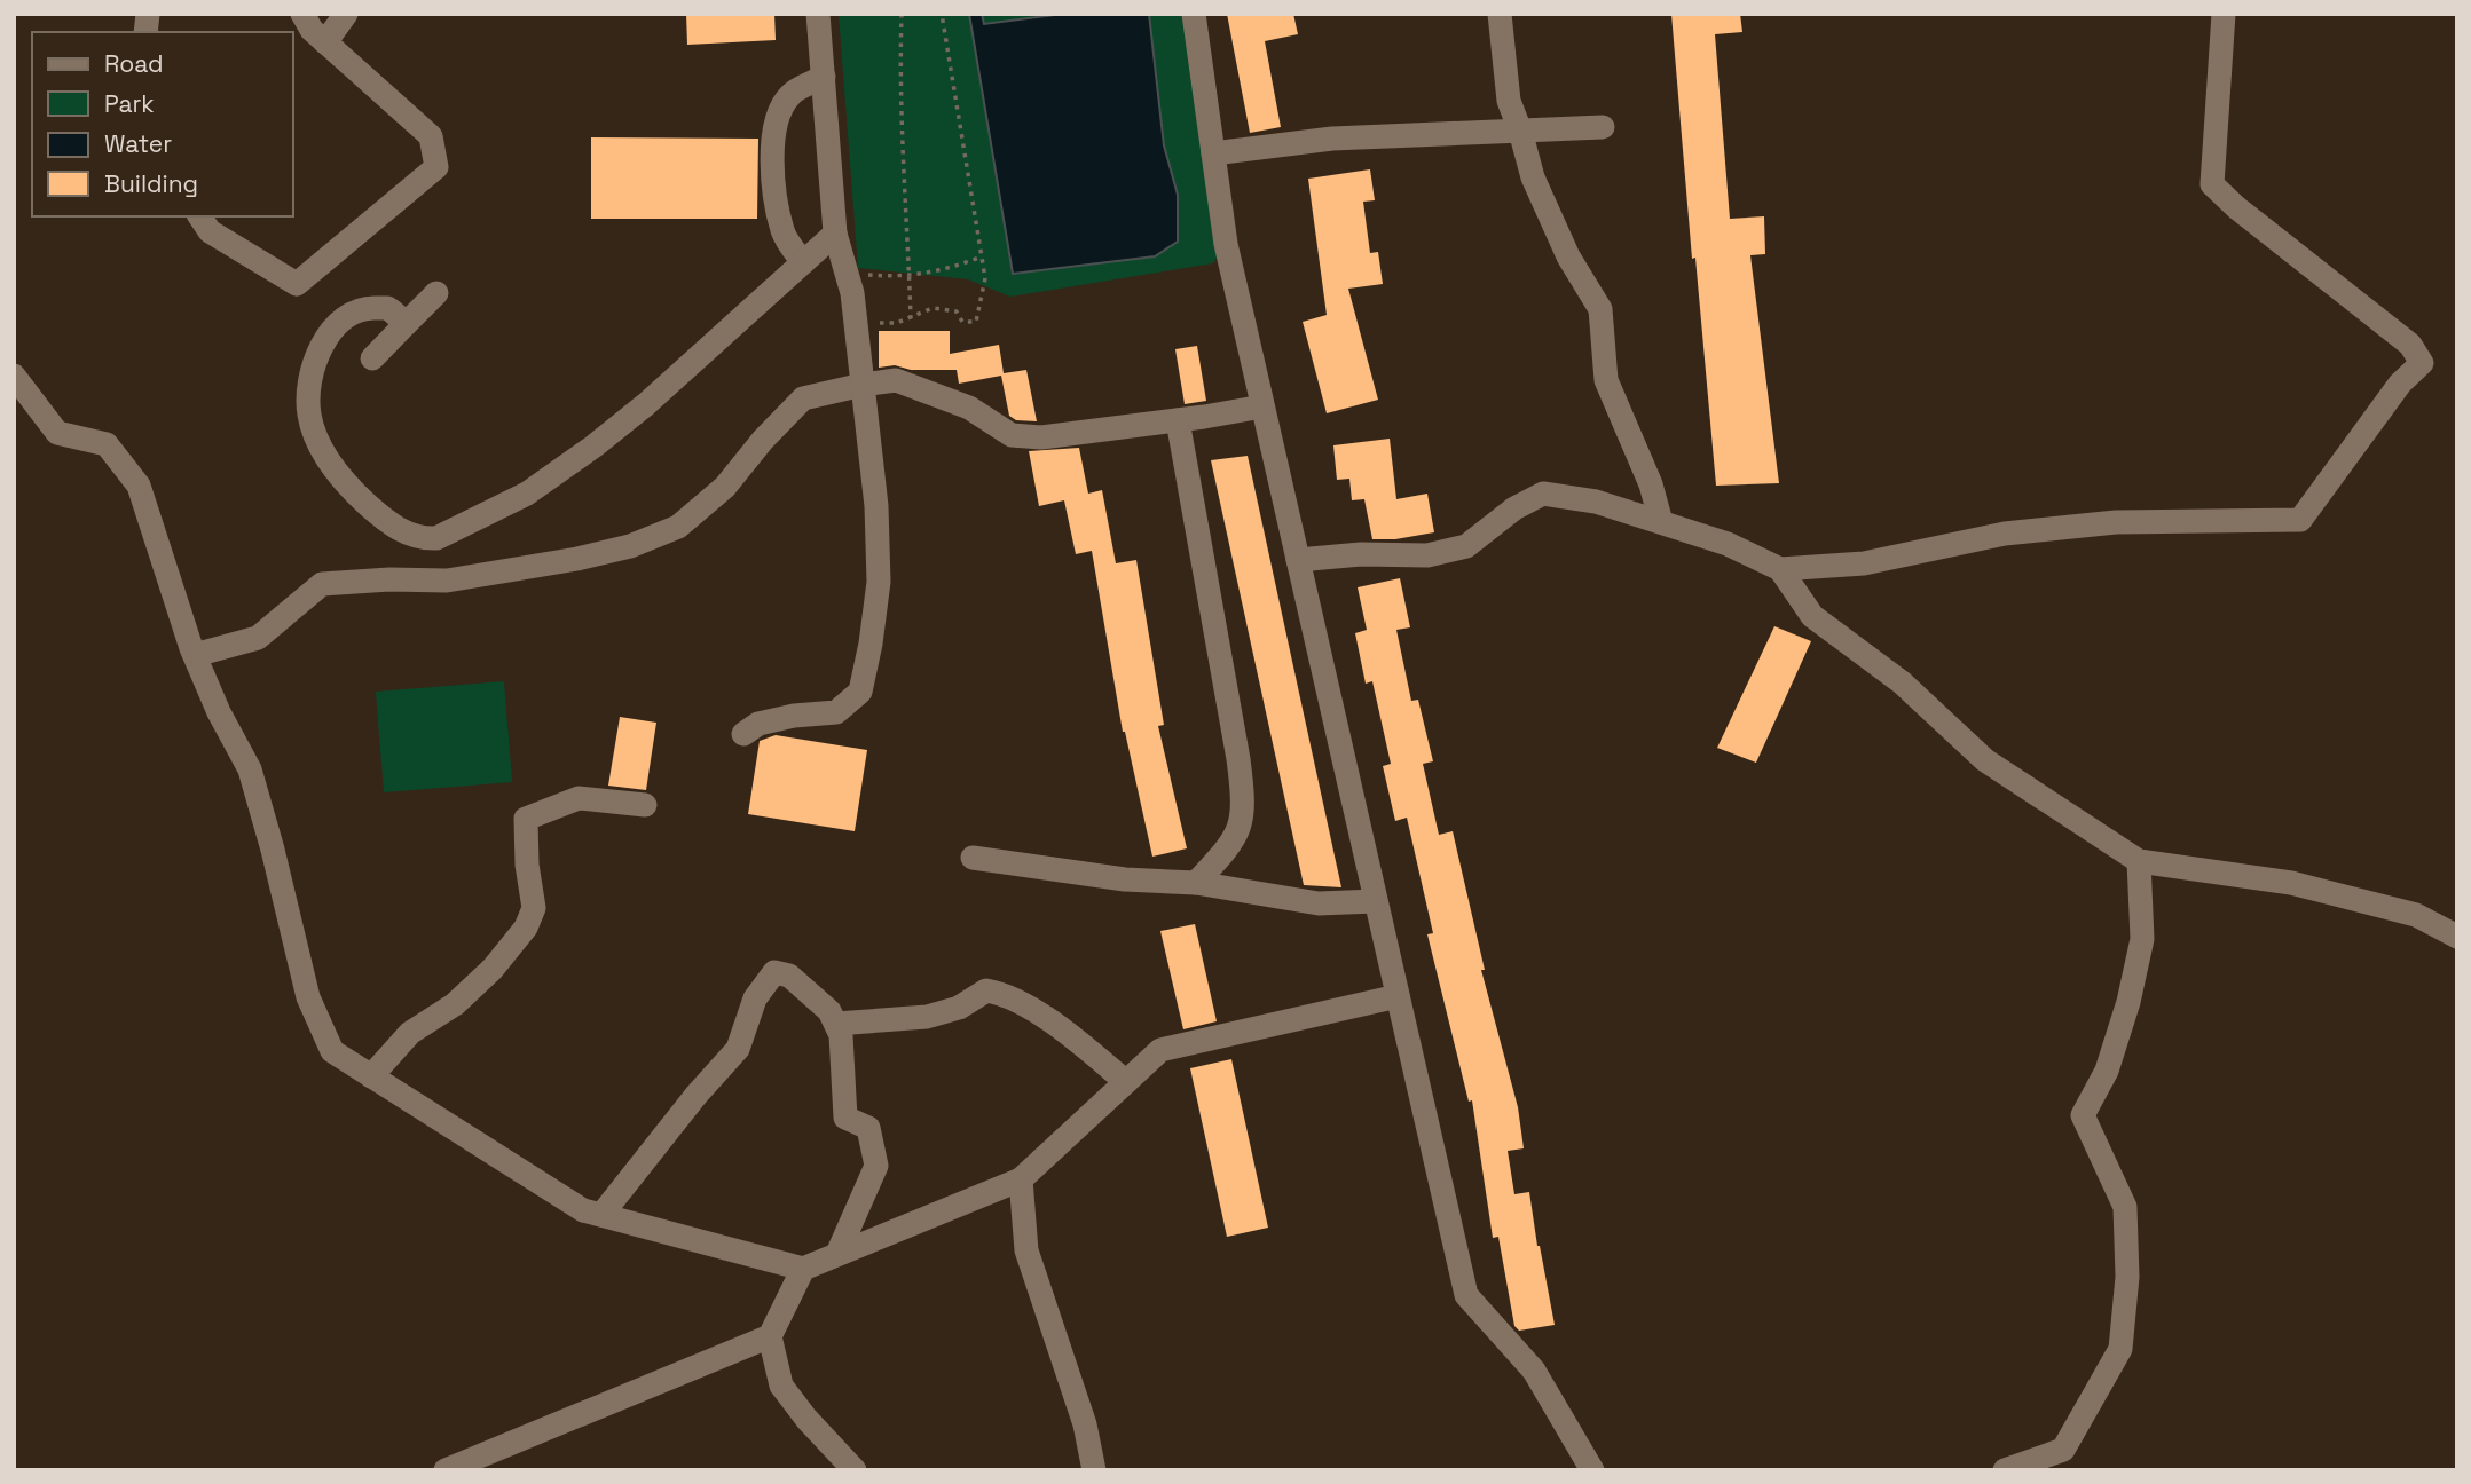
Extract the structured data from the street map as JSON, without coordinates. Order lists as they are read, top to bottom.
{
  "legend": [
    "Road",
    "Park",
    "Water",
    "Building"
  ]
}
